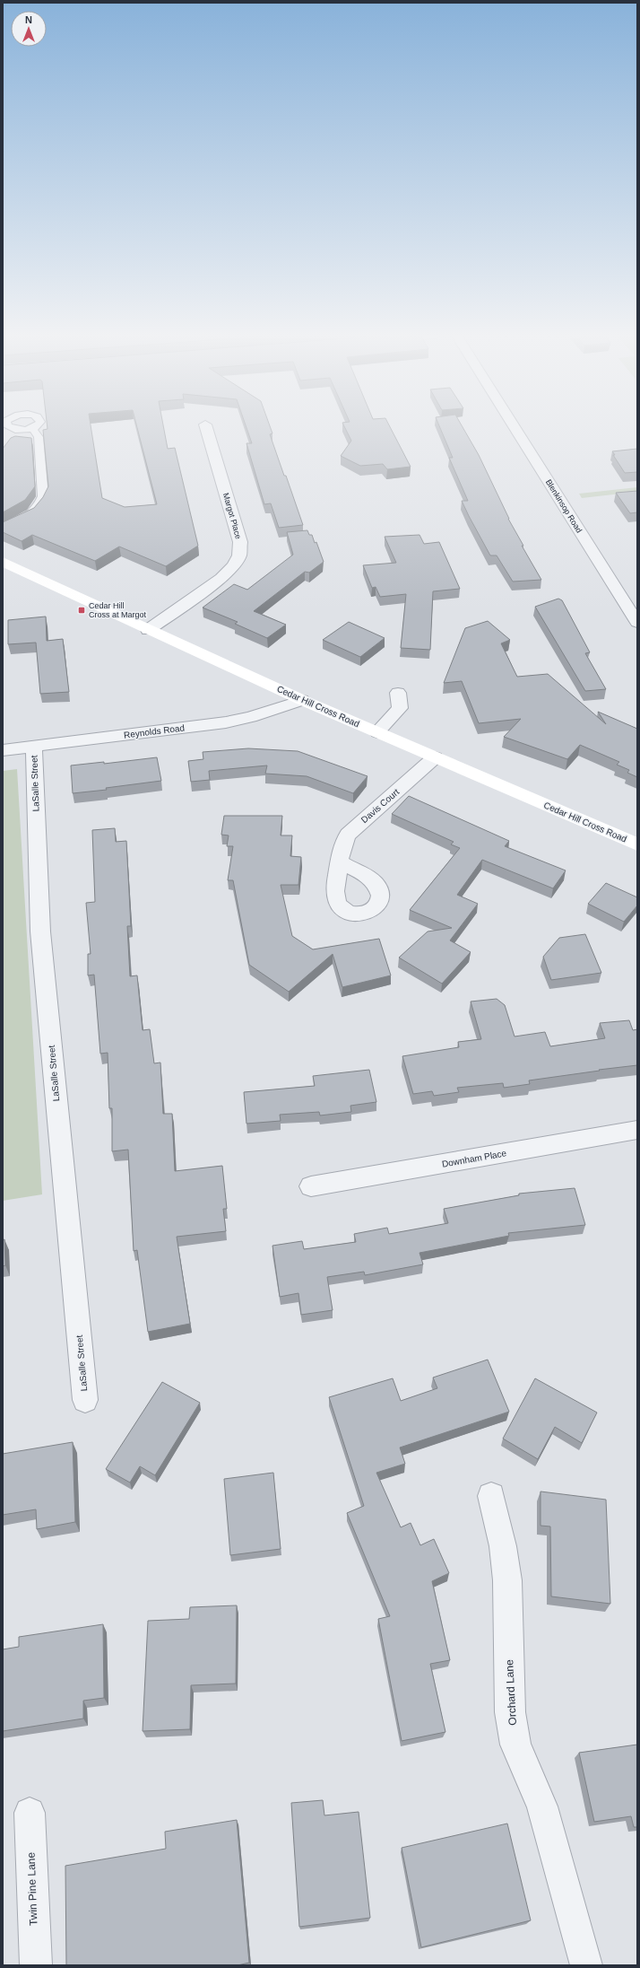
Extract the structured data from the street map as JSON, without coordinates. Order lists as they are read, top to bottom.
{
  "streets": {
    "main road": ["Cedar Hill Cross Road"],
    "street": [
      "Blenkinsop Road",
      "Margot Place",
      "Reynolds Road",
      "LaSalle Street",
      "Davis Court",
      "Downham Place",
      "Orchard Lane",
      "Twin Pine Lane"
    ]
  },
  "crossings": [
    ["Margot Place", "Cedar Hill Cross Road"],
    ["Cedar Hill Cross Road", "Reynolds Road"],
    ["Cedar Hill Cross Road", "Davis Court"],
    ["Reynolds Road", "LaSalle Street"]
  ],
  "places": {
    "transit": ["Cedar Hill Cross at Margot"]
  },
  "north": "top"
}
